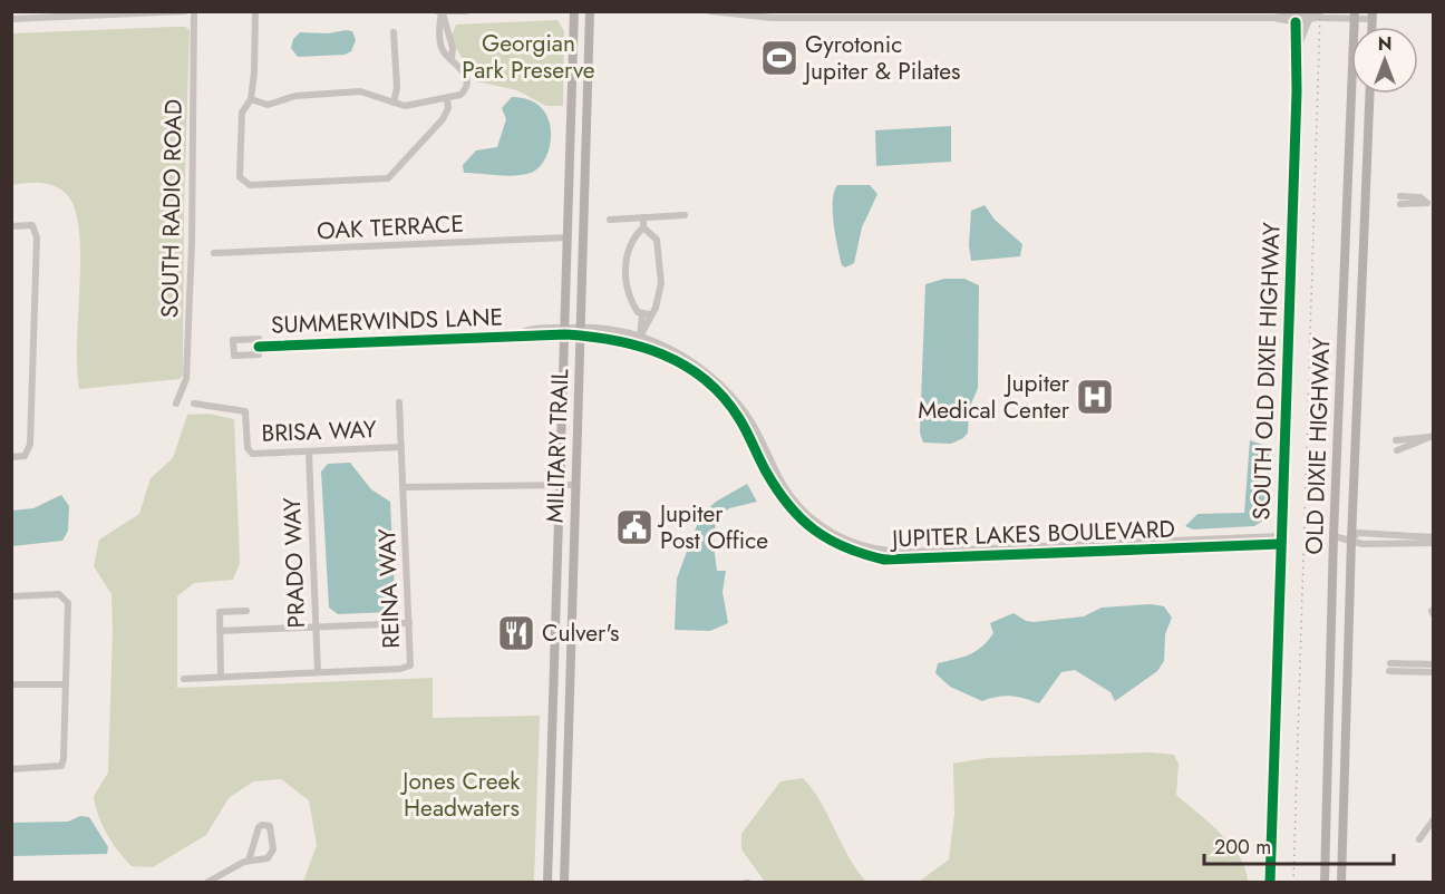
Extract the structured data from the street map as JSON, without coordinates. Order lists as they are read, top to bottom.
{
  "streets": {
    "main road": ["MILITARY TRAIL", "OLD DIXIE HIGHWAY"],
    "street": [
      "SOUTH RADIO ROAD",
      "OAK TERRACE",
      "SUMMERWINDS LANE",
      "SOUTH OLD DIXIE HIGHWAY",
      "BRISA WAY",
      "JUPITER LAKES BOULEVARD",
      "PRADO WAY",
      "REINA WAY"
    ]
  },
  "crossings": [
    ["OAK TERRACE", "MILITARY TRAIL"],
    ["SUMMERWINDS LANE", "MILITARY TRAIL"],
    ["SUMMERWINDS LANE", "JUPITER LAKES BOULEVARD"],
    ["SOUTH OLD DIXIE HIGHWAY", "JUPITER LAKES BOULEVARD"],
    ["BRISA WAY", "PRADO WAY"],
    ["BRISA WAY", "REINA WAY"],
    ["MILITARY TRAIL", "JUPITER LAKES BOULEVARD"],
    ["PRADO WAY", "REINA WAY"]
  ],
  "parks": ["Georgian Park Preserve", "Jones Creek Headwaters"],
  "places": {
    "sports": ["Gyrotonic Jupiter & Pilates"],
    "hospital": ["Jupiter Medical Center"],
    "public building": ["Jupiter Post Office"],
    "restaurant": ["Culver's"]
  },
  "scale_bar": "200 m",
  "north": "top"
}
